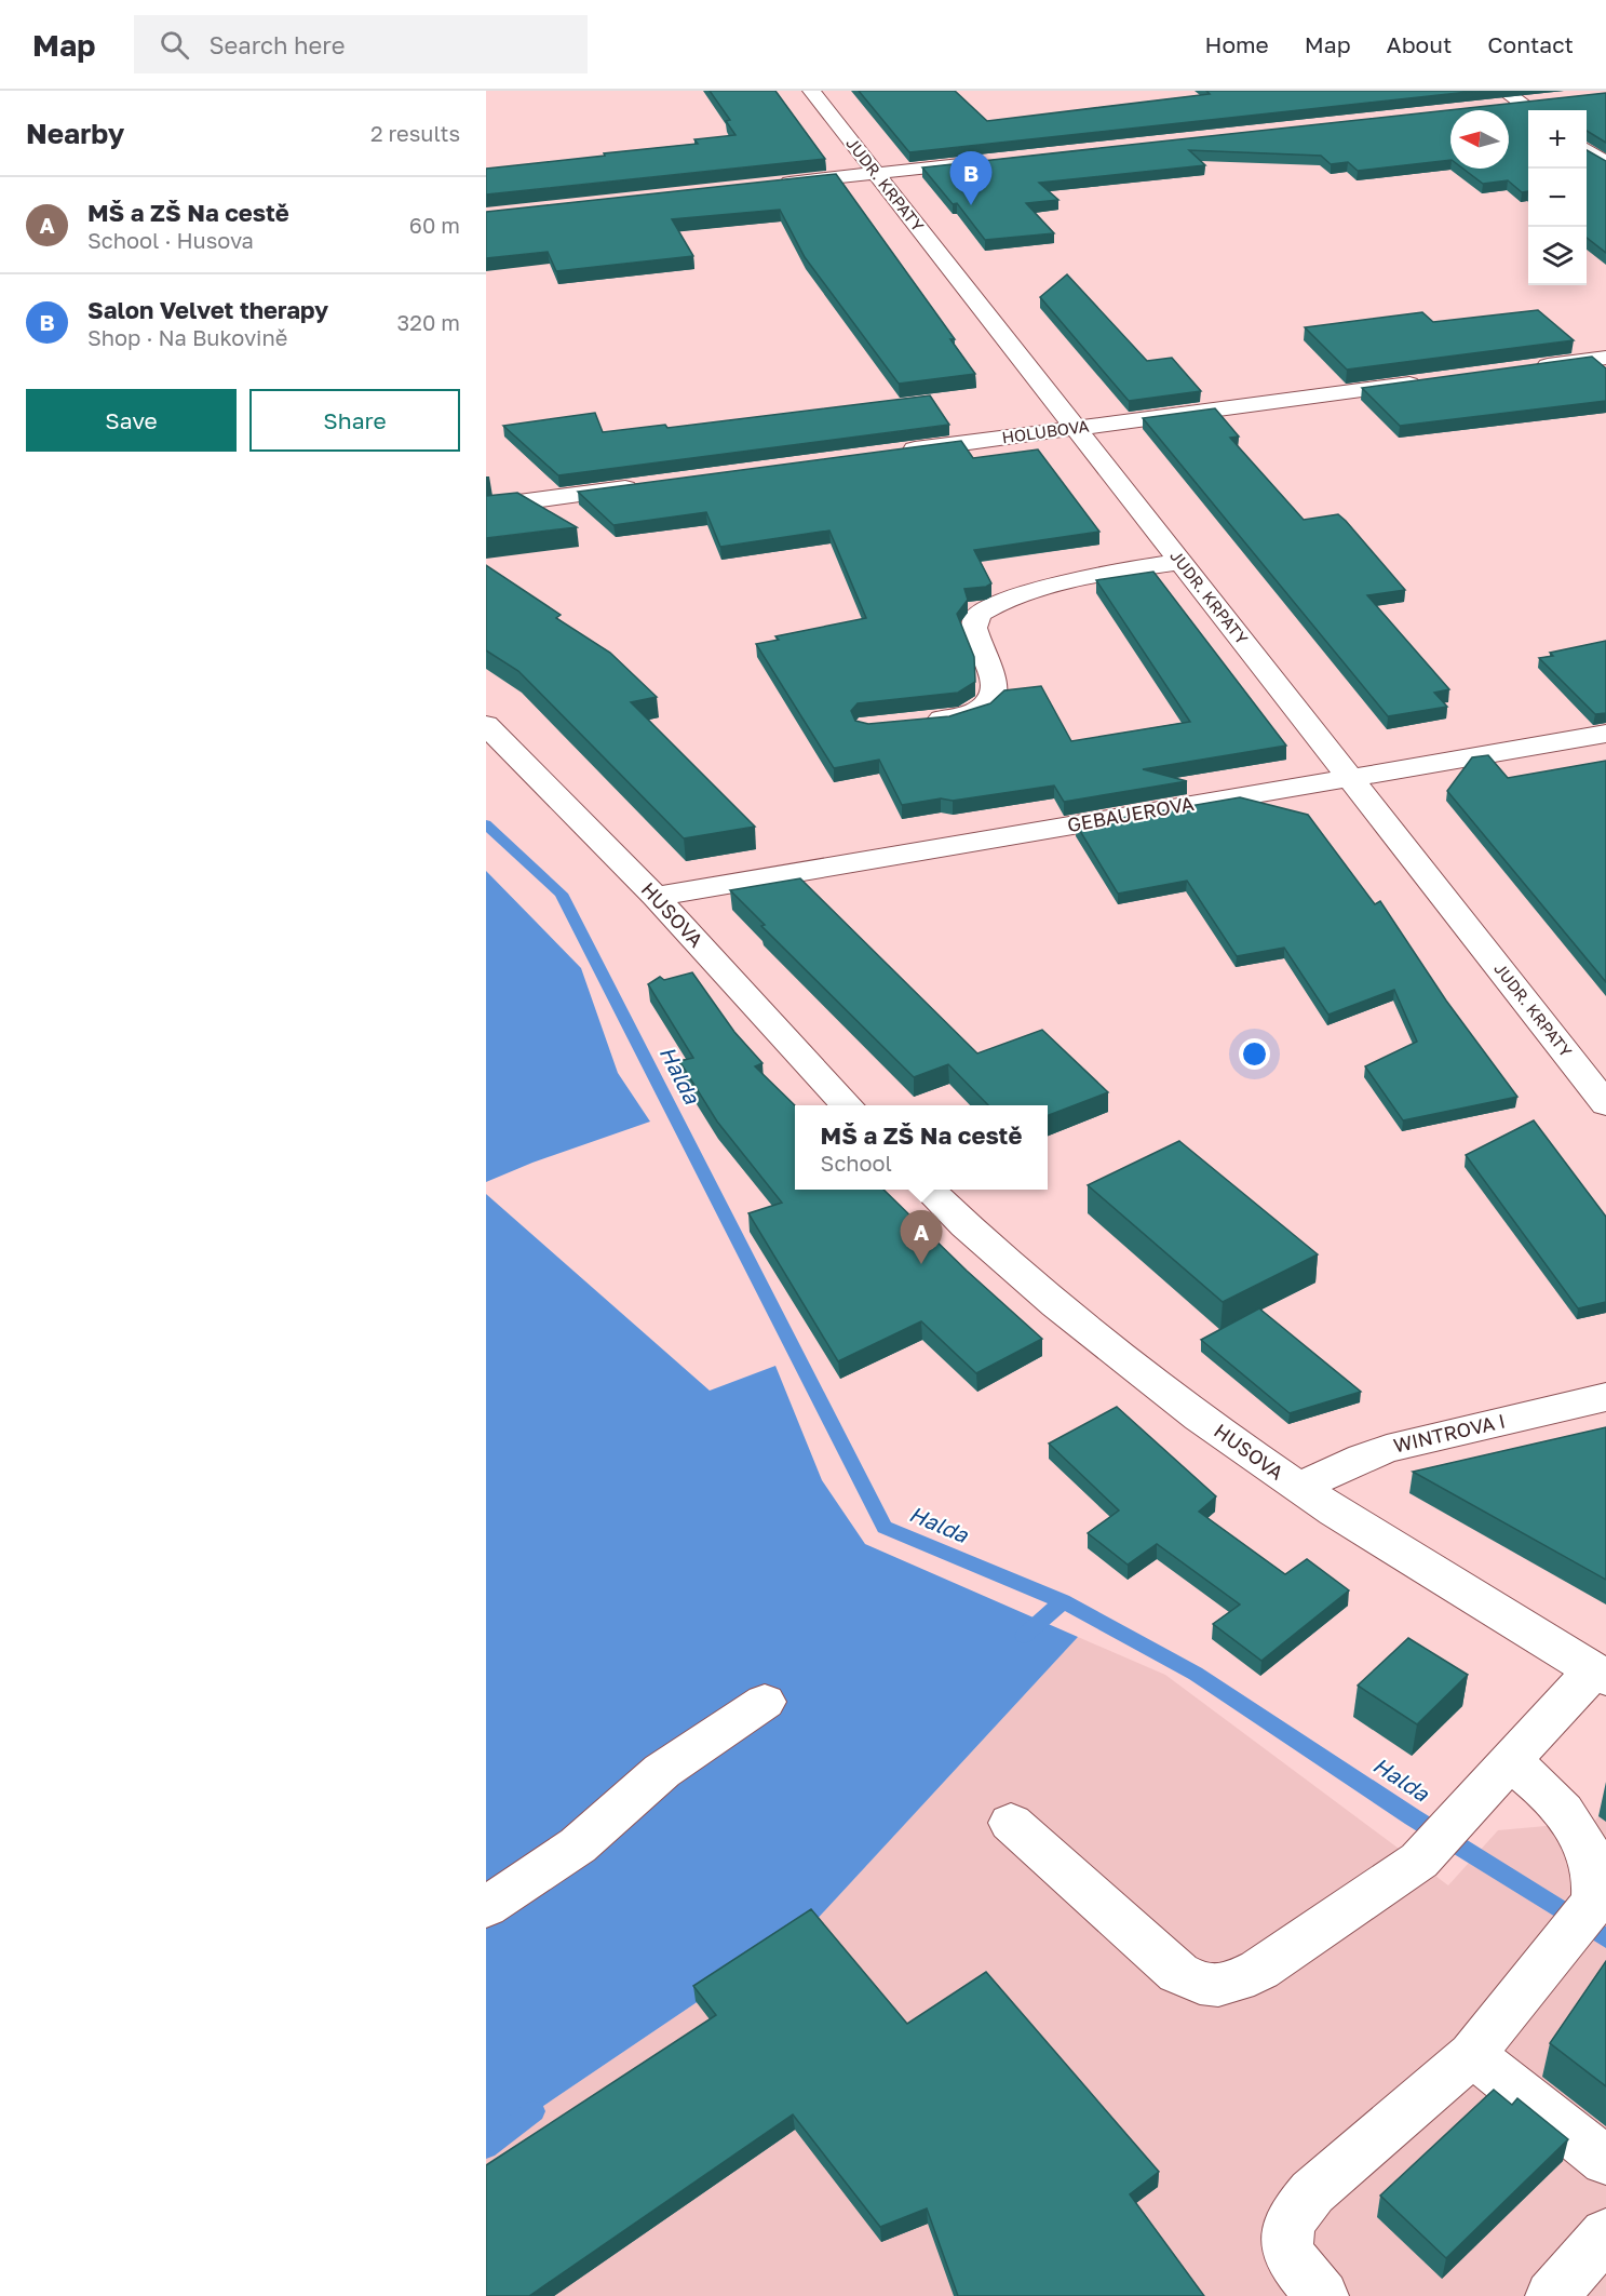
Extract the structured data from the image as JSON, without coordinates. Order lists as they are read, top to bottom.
{
  "streets": {
    "street": [
      "JUDR. KRPATY",
      "HOLUBOVA",
      "GEBAUEROVA",
      "HUSOVA",
      "WINTROVA I"
    ]
  },
  "crossings": [
    ["JUDR. KRPATY", "HOLUBOVA"],
    ["JUDR. KRPATY", "GEBAUEROVA"],
    ["GEBAUEROVA", "HUSOVA"],
    ["HUSOVA", "WINTROVA I"]
  ],
  "water": ["Halda"],
  "north": "left",
  "page": {
    "header": "Map",
    "search": "Search here",
    "nav": [
      "Home",
      "Map",
      "About",
      "Contact"
    ],
    "heading": ["Nearby", "2 results"],
    "map_buttons": ["+", "−"],
    "pins": ["B", "A"],
    "list": [
      {
        "mark": "A",
        "name": "MŠ a ZŠ Na cestě",
        "note": "School · Husova",
        "value": "60 m"
      },
      {
        "mark": "B",
        "name": "Salon Velvet therapy",
        "note": "Shop · Na Bukovině",
        "value": "320 m"
      }
    ],
    "buttons": ["Save", "Share"],
    "popup": ["MŠ a ZŠ Na cestě", "School"]
  }
}
